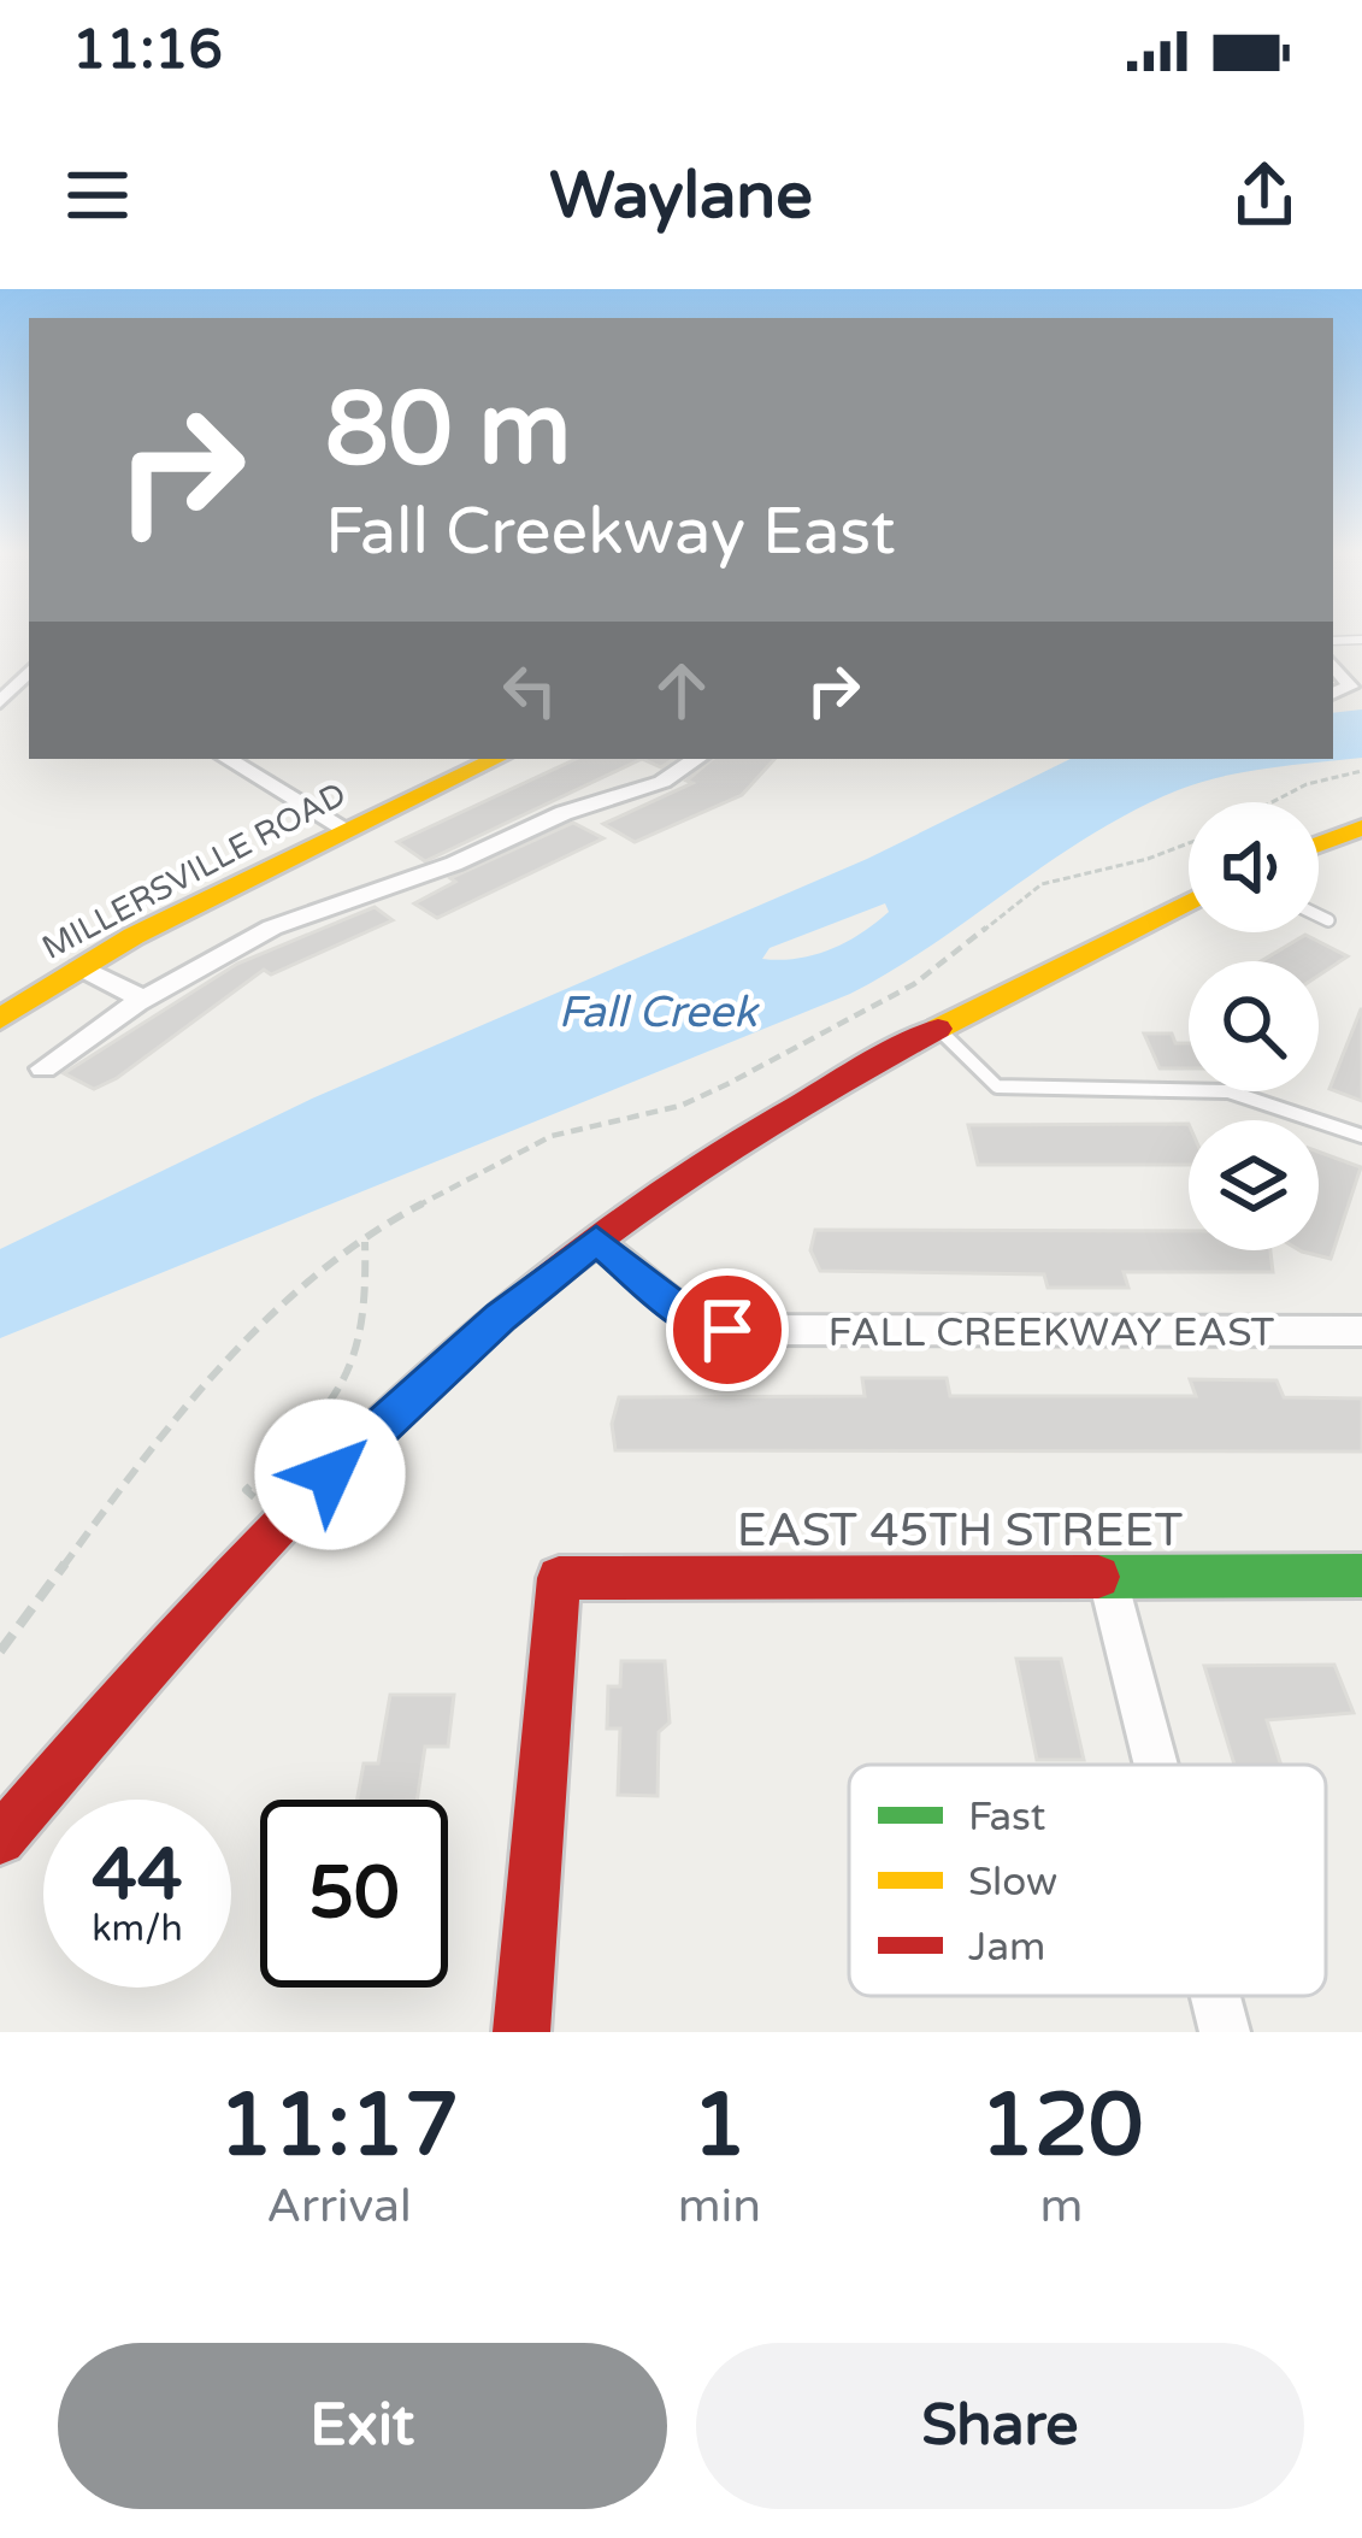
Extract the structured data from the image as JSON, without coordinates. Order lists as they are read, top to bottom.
{
  "streets": {
    "main road": ["MILLERSVILLE ROAD", "EAST 45TH STREET"],
    "street": ["FALL CREEKWAY EAST"]
  },
  "water": ["Fall Creek"],
  "legend": ["Fast", "Slow", "Jam"],
  "page": {
    "status": "11:16",
    "header": "Waylane",
    "turn": ["80 m", "Fall Creekway East"],
    "speed": "44 km/h",
    "limit": "50",
    "eta": [
      "11:17",
      "Arrival",
      "1",
      "min",
      "120",
      "m"
    ],
    "buttons": ["Exit", "Share"]
  }
}
